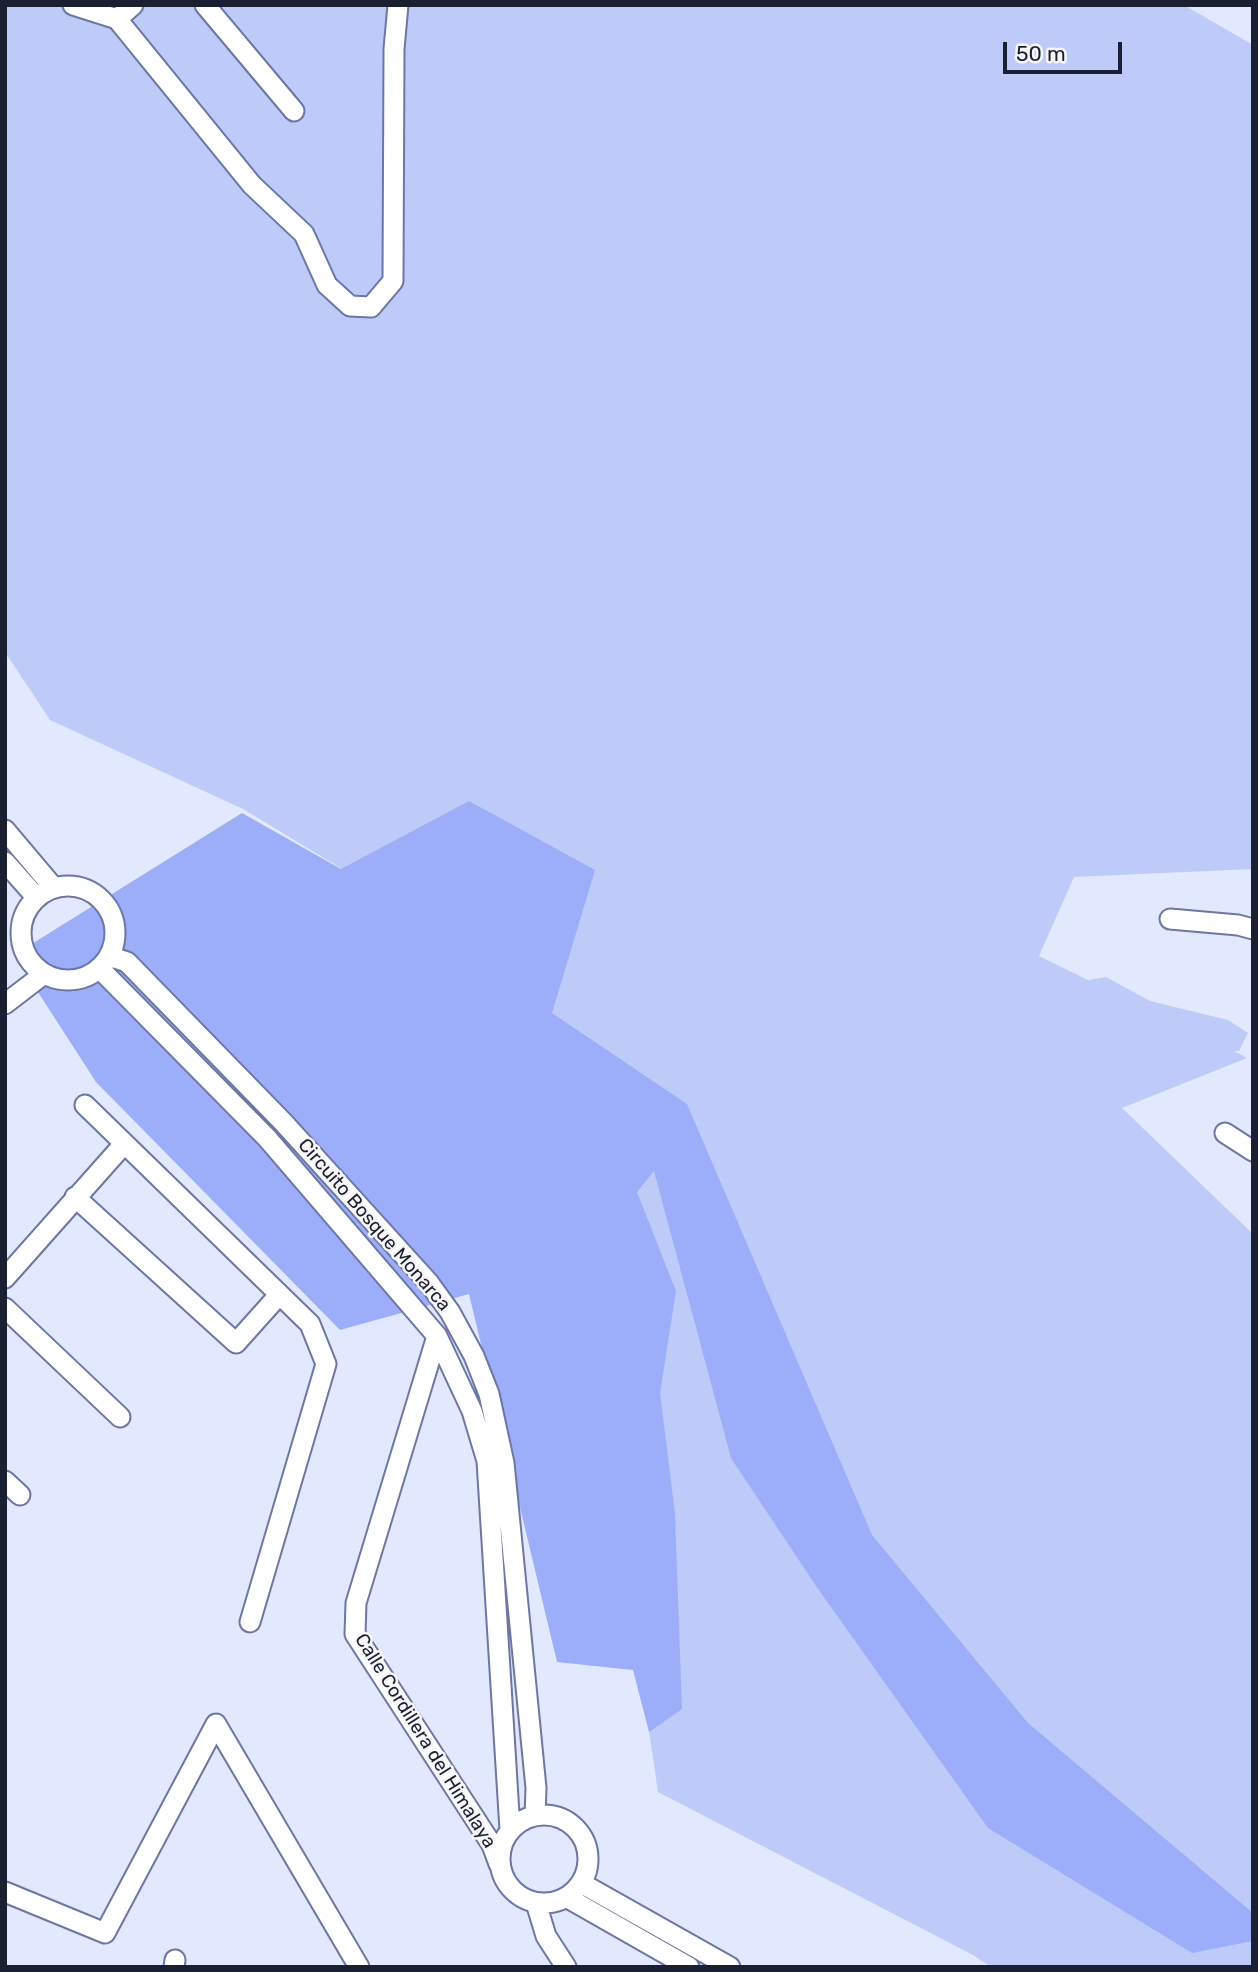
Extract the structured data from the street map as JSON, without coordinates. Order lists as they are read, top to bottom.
{
  "streets": {
    "street": ["Circuito Bosque Monarca", "Calle Cordillera del Himalaya"]
  },
  "crossings": [
    ["Circuito Bosque Monarca", "Calle Cordillera del Himalaya"]
  ],
  "scale_bar": "50 m"
}
